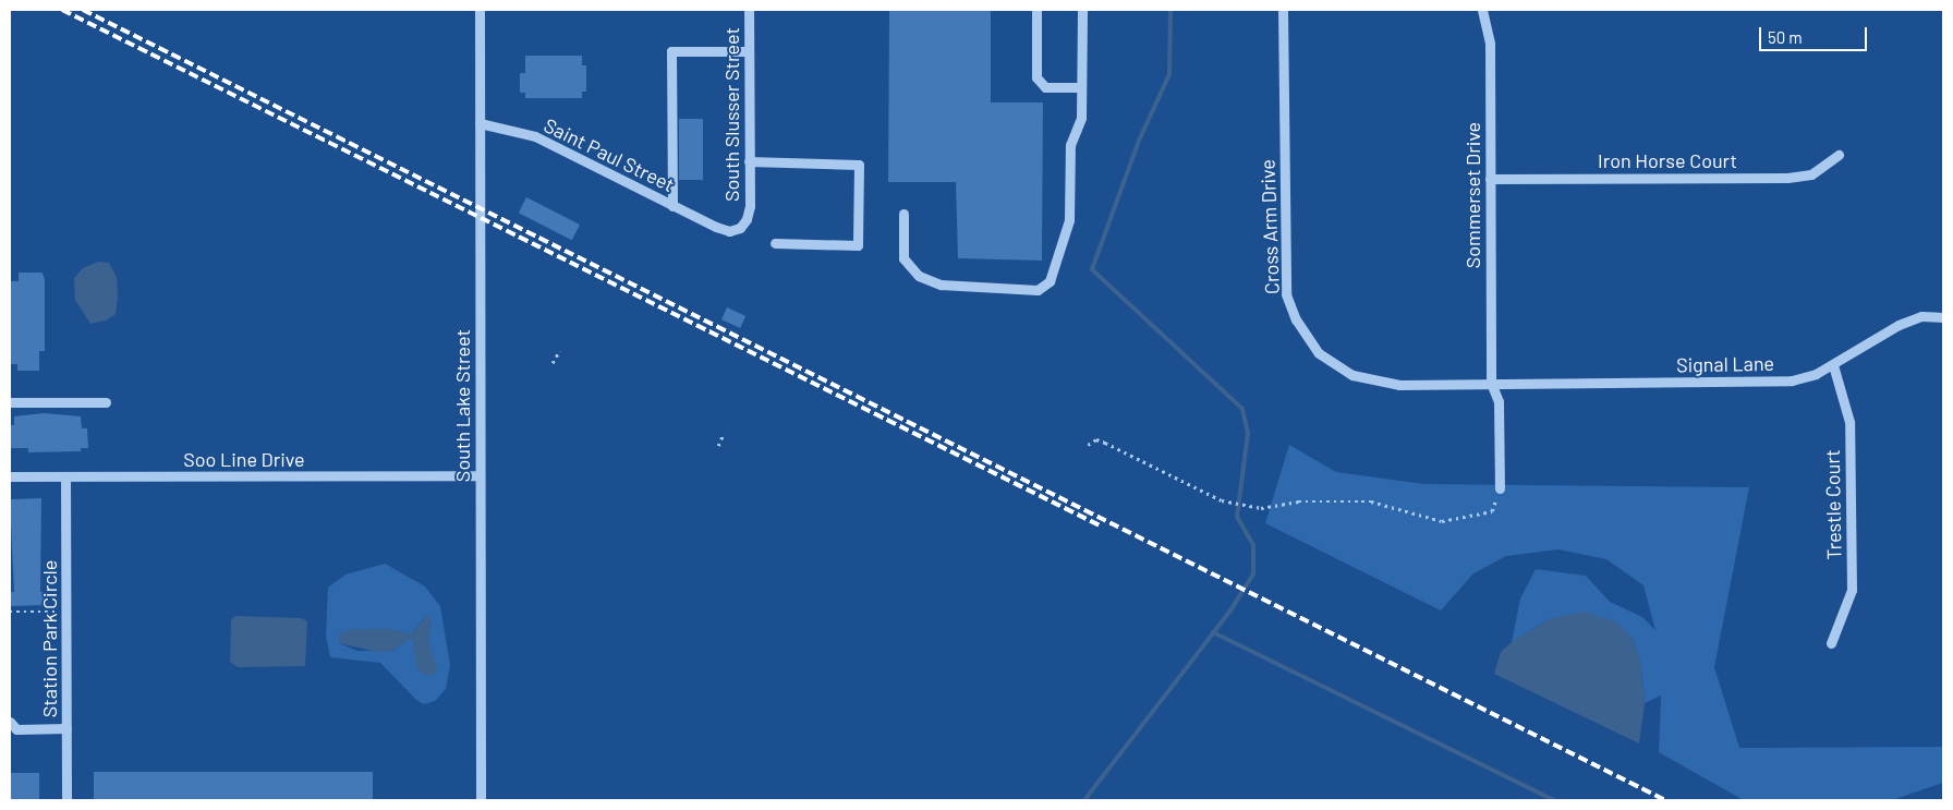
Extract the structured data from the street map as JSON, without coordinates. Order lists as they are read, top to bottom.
{
  "streets": {
    "street": [
      "South Slusser Street",
      "Saint Paul Street",
      "Iron Horse Court",
      "Sommerset Drive",
      "Cross Arm Drive",
      "Signal Lane",
      "South Lake Street",
      "Soo Line Drive",
      "Trestle Court",
      "Station Park Circle"
    ]
  },
  "crossings": [
    ["South Slusser Street", "Saint Paul Street"],
    ["Saint Paul Street", "South Lake Street"],
    ["Iron Horse Court", "Sommerset Drive"],
    ["Sommerset Drive", "Cross Arm Drive"],
    ["Sommerset Drive", "Signal Lane"],
    ["Cross Arm Drive", "Signal Lane"],
    ["Signal Lane", "Trestle Court"],
    ["South Lake Street", "Soo Line Drive"],
    ["Soo Line Drive", "Station Park Circle"]
  ],
  "scale_bar": "50 m"
}
